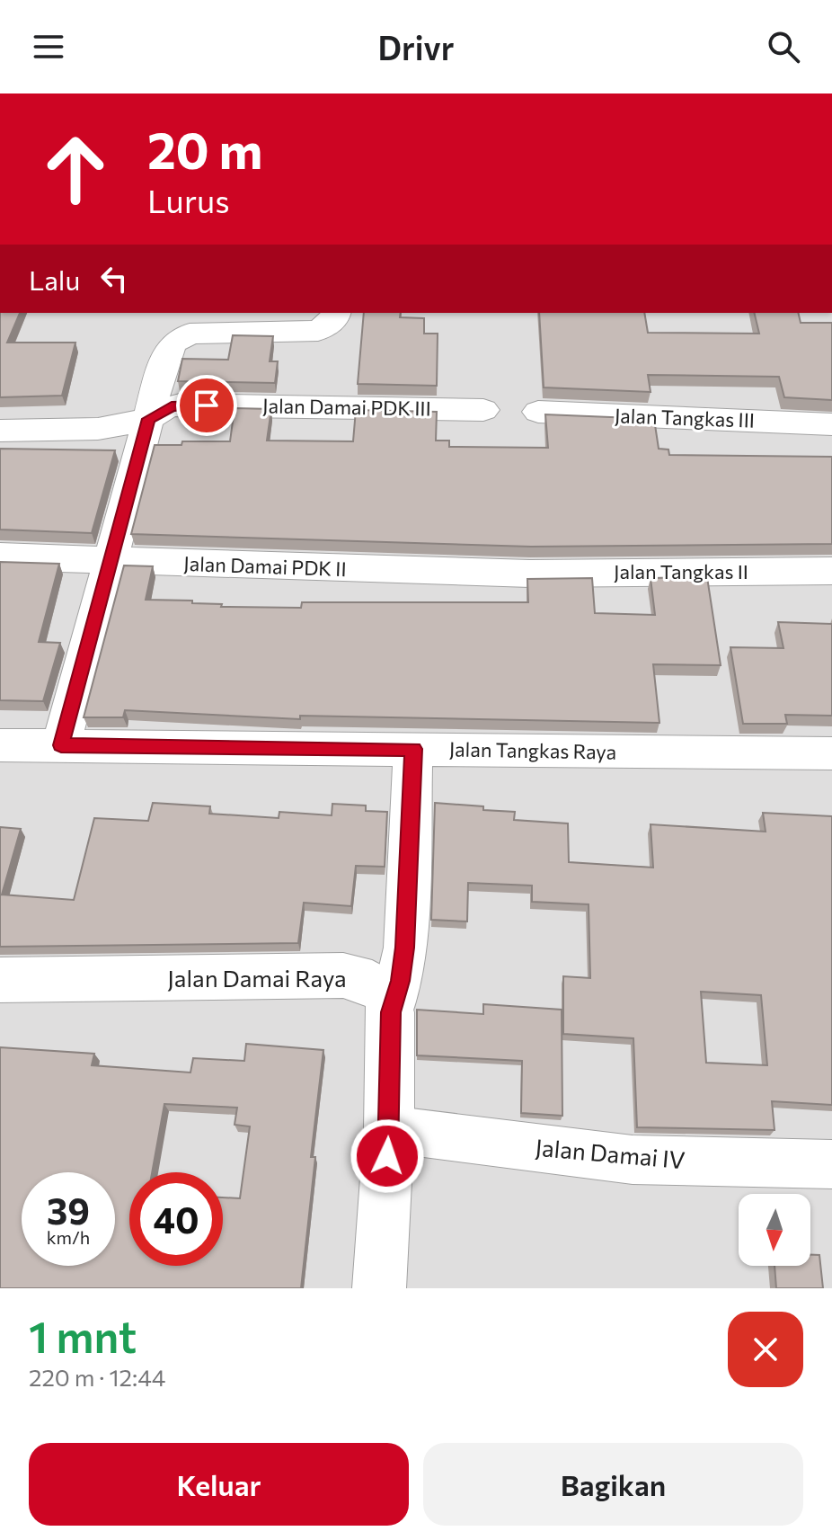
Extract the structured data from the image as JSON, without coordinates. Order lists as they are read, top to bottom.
{
  "streets": {
    "street": [
      "Jalan Damai PDK III",
      "Jalan Tangkas III",
      "Jalan Damai PDK II",
      "Jalan Tangkas II",
      "Jalan Tangkas Raya",
      "Jalan Damai Raya",
      "Jalan Damai IV"
    ]
  },
  "crossings": [
    ["Jalan Damai PDK II", "Jalan Tangkas II"]
  ],
  "north": "bottom",
  "page": {
    "header": "Drivr",
    "turn": ["20 m", "Lurus"],
    "then": "Lalu",
    "speed": "39 km/h",
    "limit": "40",
    "heading": ["1 mnt", "220 m · 12:44"],
    "buttons": ["Keluar", "Bagikan"]
  }
}
